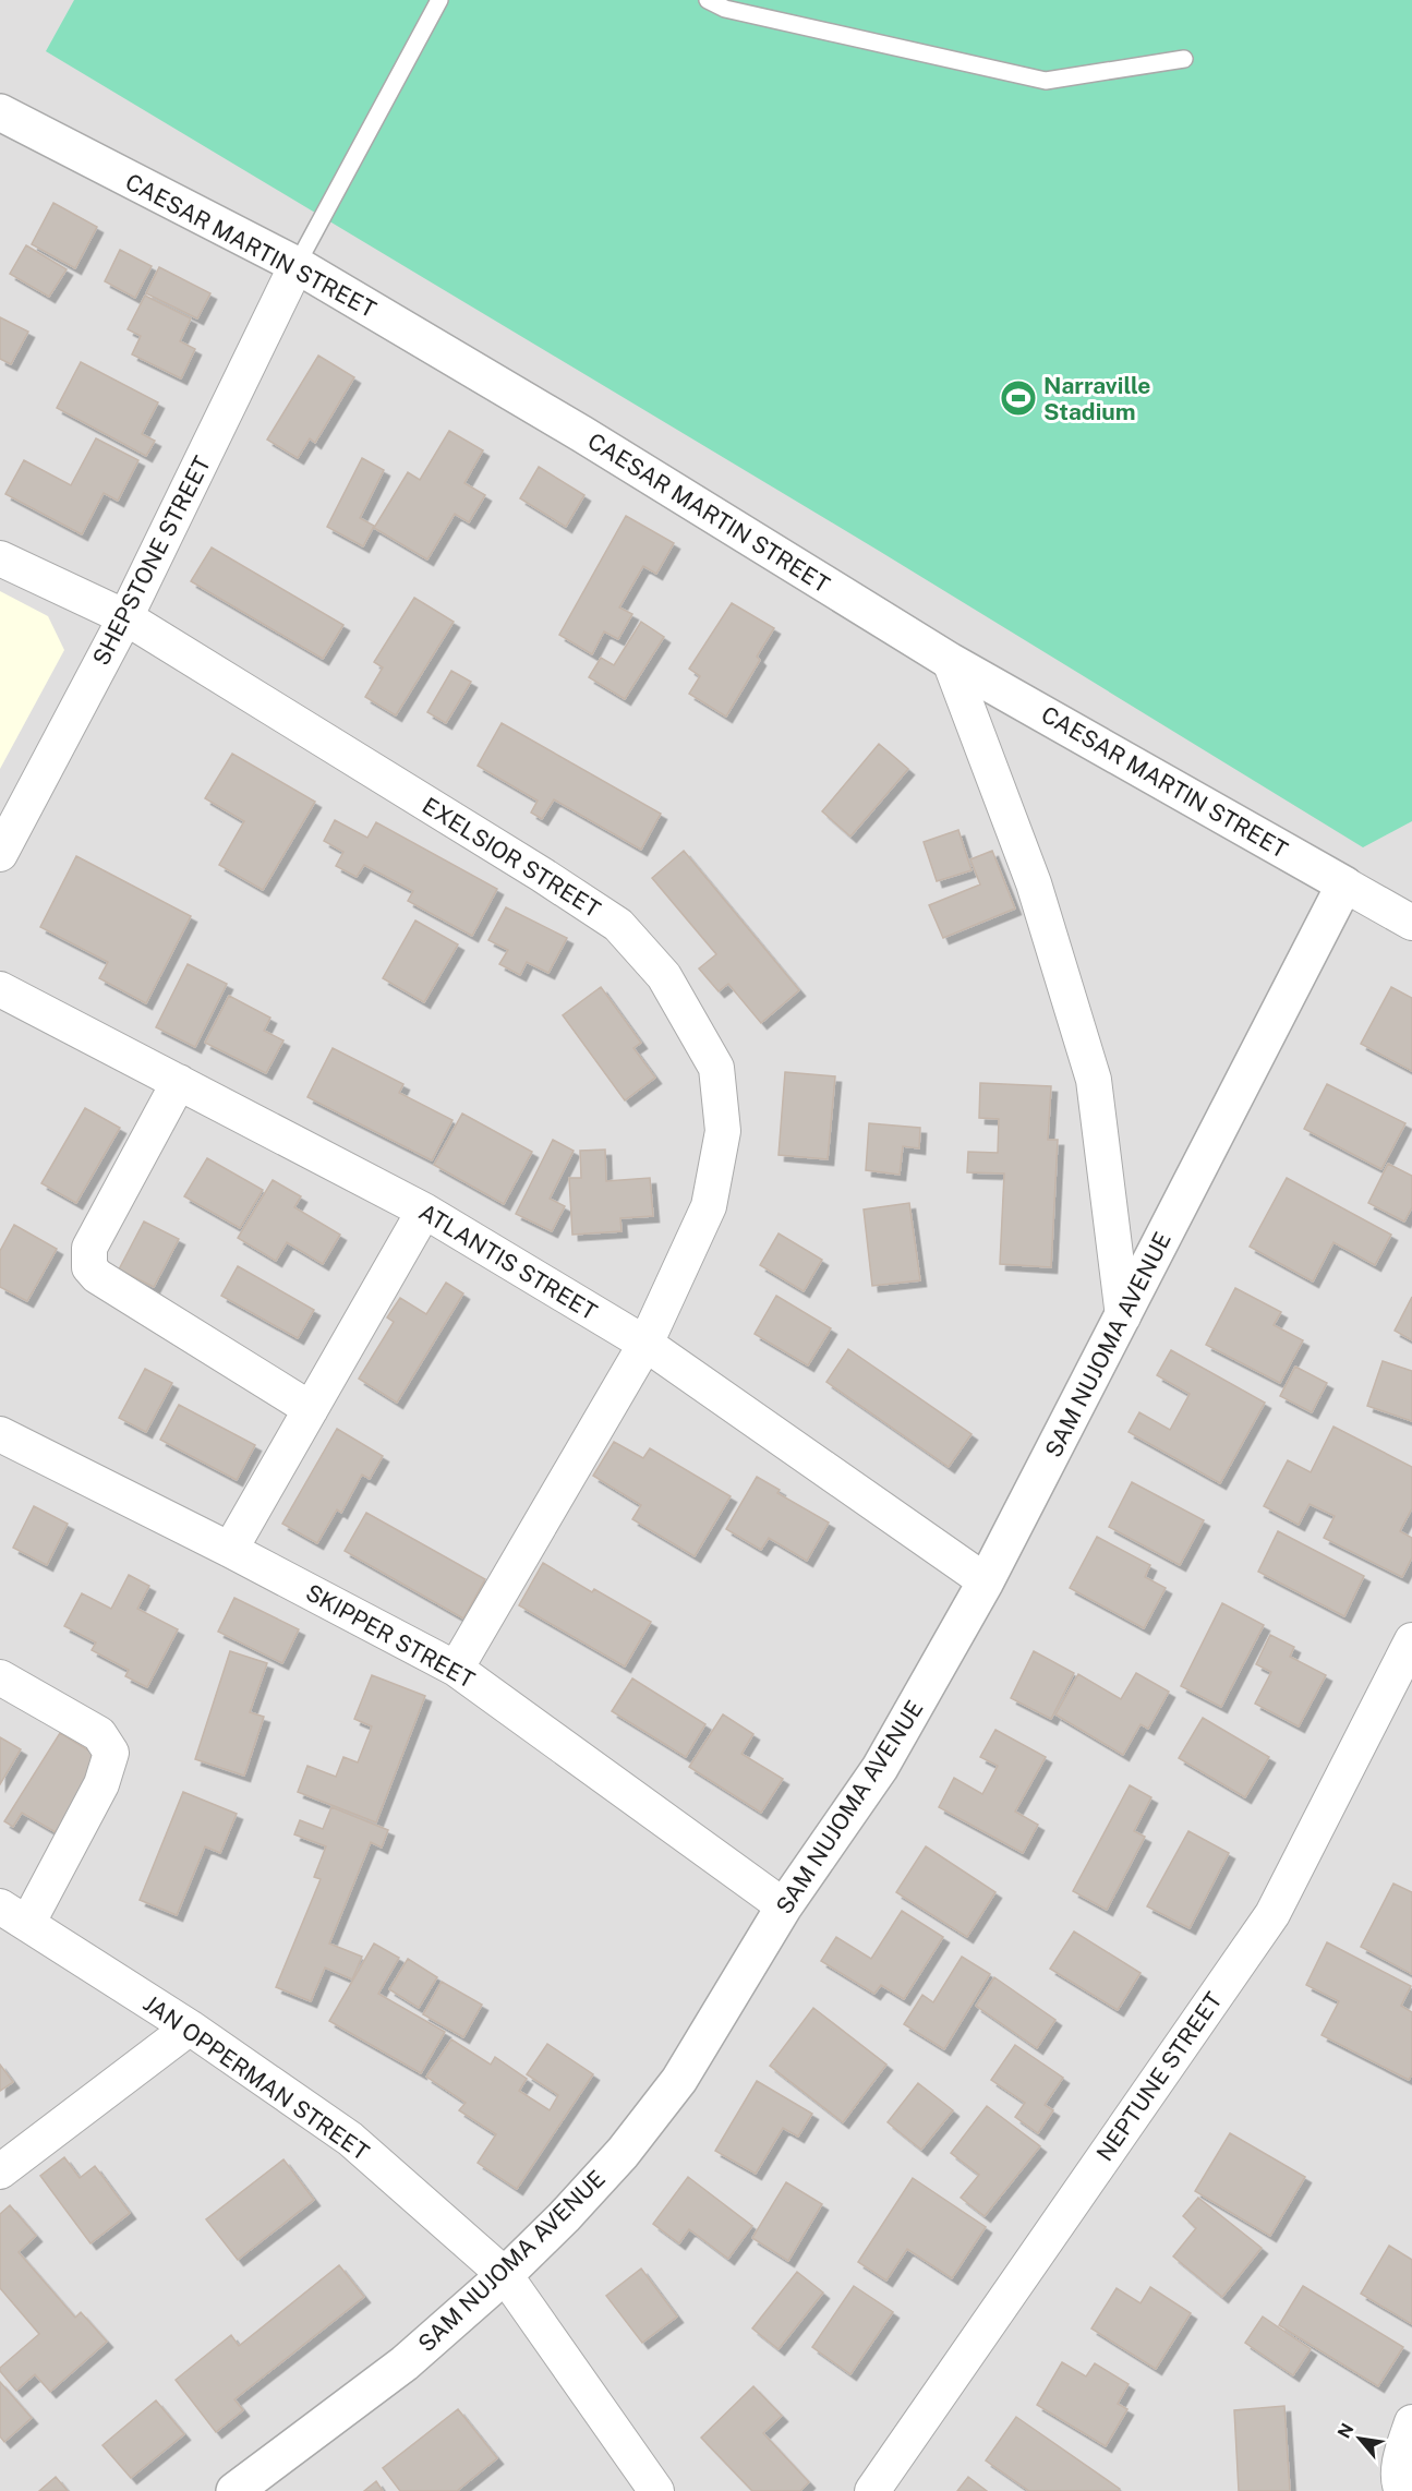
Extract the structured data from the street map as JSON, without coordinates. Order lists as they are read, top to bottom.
{
  "streets": {
    "street": [
      "CAESAR MARTIN STREET",
      "SHEPSTONE STREET",
      "EXELSIOR STREET",
      "ATLANTIS STREET",
      "SAM NUJOMA AVENUE",
      "SKIPPER STREET",
      "NEPTUNE STREET",
      "JAN OPPERMAN STREET"
    ]
  },
  "crossings": [
    ["CAESAR MARTIN STREET", "SHEPSTONE STREET"],
    ["CAESAR MARTIN STREET", "SAM NUJOMA AVENUE"],
    ["SHEPSTONE STREET", "EXELSIOR STREET"],
    ["EXELSIOR STREET", "ATLANTIS STREET"],
    ["EXELSIOR STREET", "SKIPPER STREET"],
    ["ATLANTIS STREET", "SAM NUJOMA AVENUE"],
    ["SAM NUJOMA AVENUE", "SKIPPER STREET"],
    ["SAM NUJOMA AVENUE", "JAN OPPERMAN STREET"]
  ],
  "places": {
    "sports": ["Narraville Stadium"]
  },
  "north": "top left"
}
